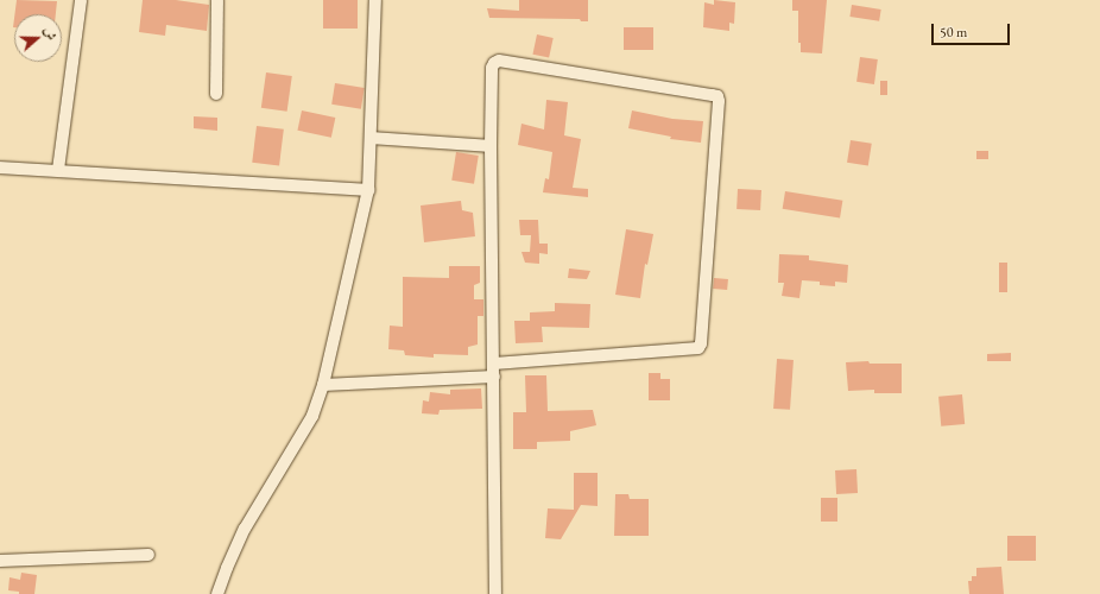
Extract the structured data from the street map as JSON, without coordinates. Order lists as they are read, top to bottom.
{
  "scale_bar": "50 m",
  "north": "right"
}
